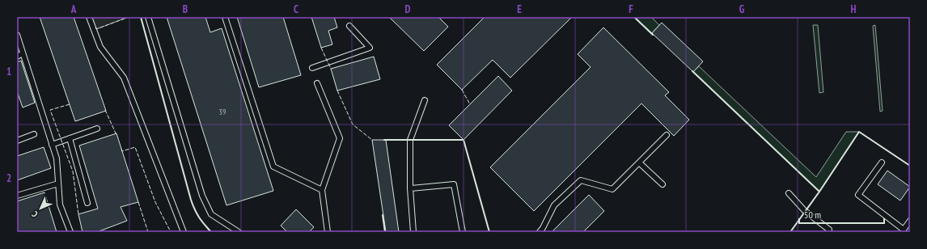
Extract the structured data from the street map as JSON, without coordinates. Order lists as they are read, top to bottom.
{
  "house_numbers": ["39"],
  "scale_bar": "50 m",
  "north": "bottom left",
  "grid": {
    "columns": [
      "A",
      "B",
      "C",
      "D",
      "E",
      "F",
      "G",
      "H"
    ],
    "rows": ["1", "2"]
  }
}
